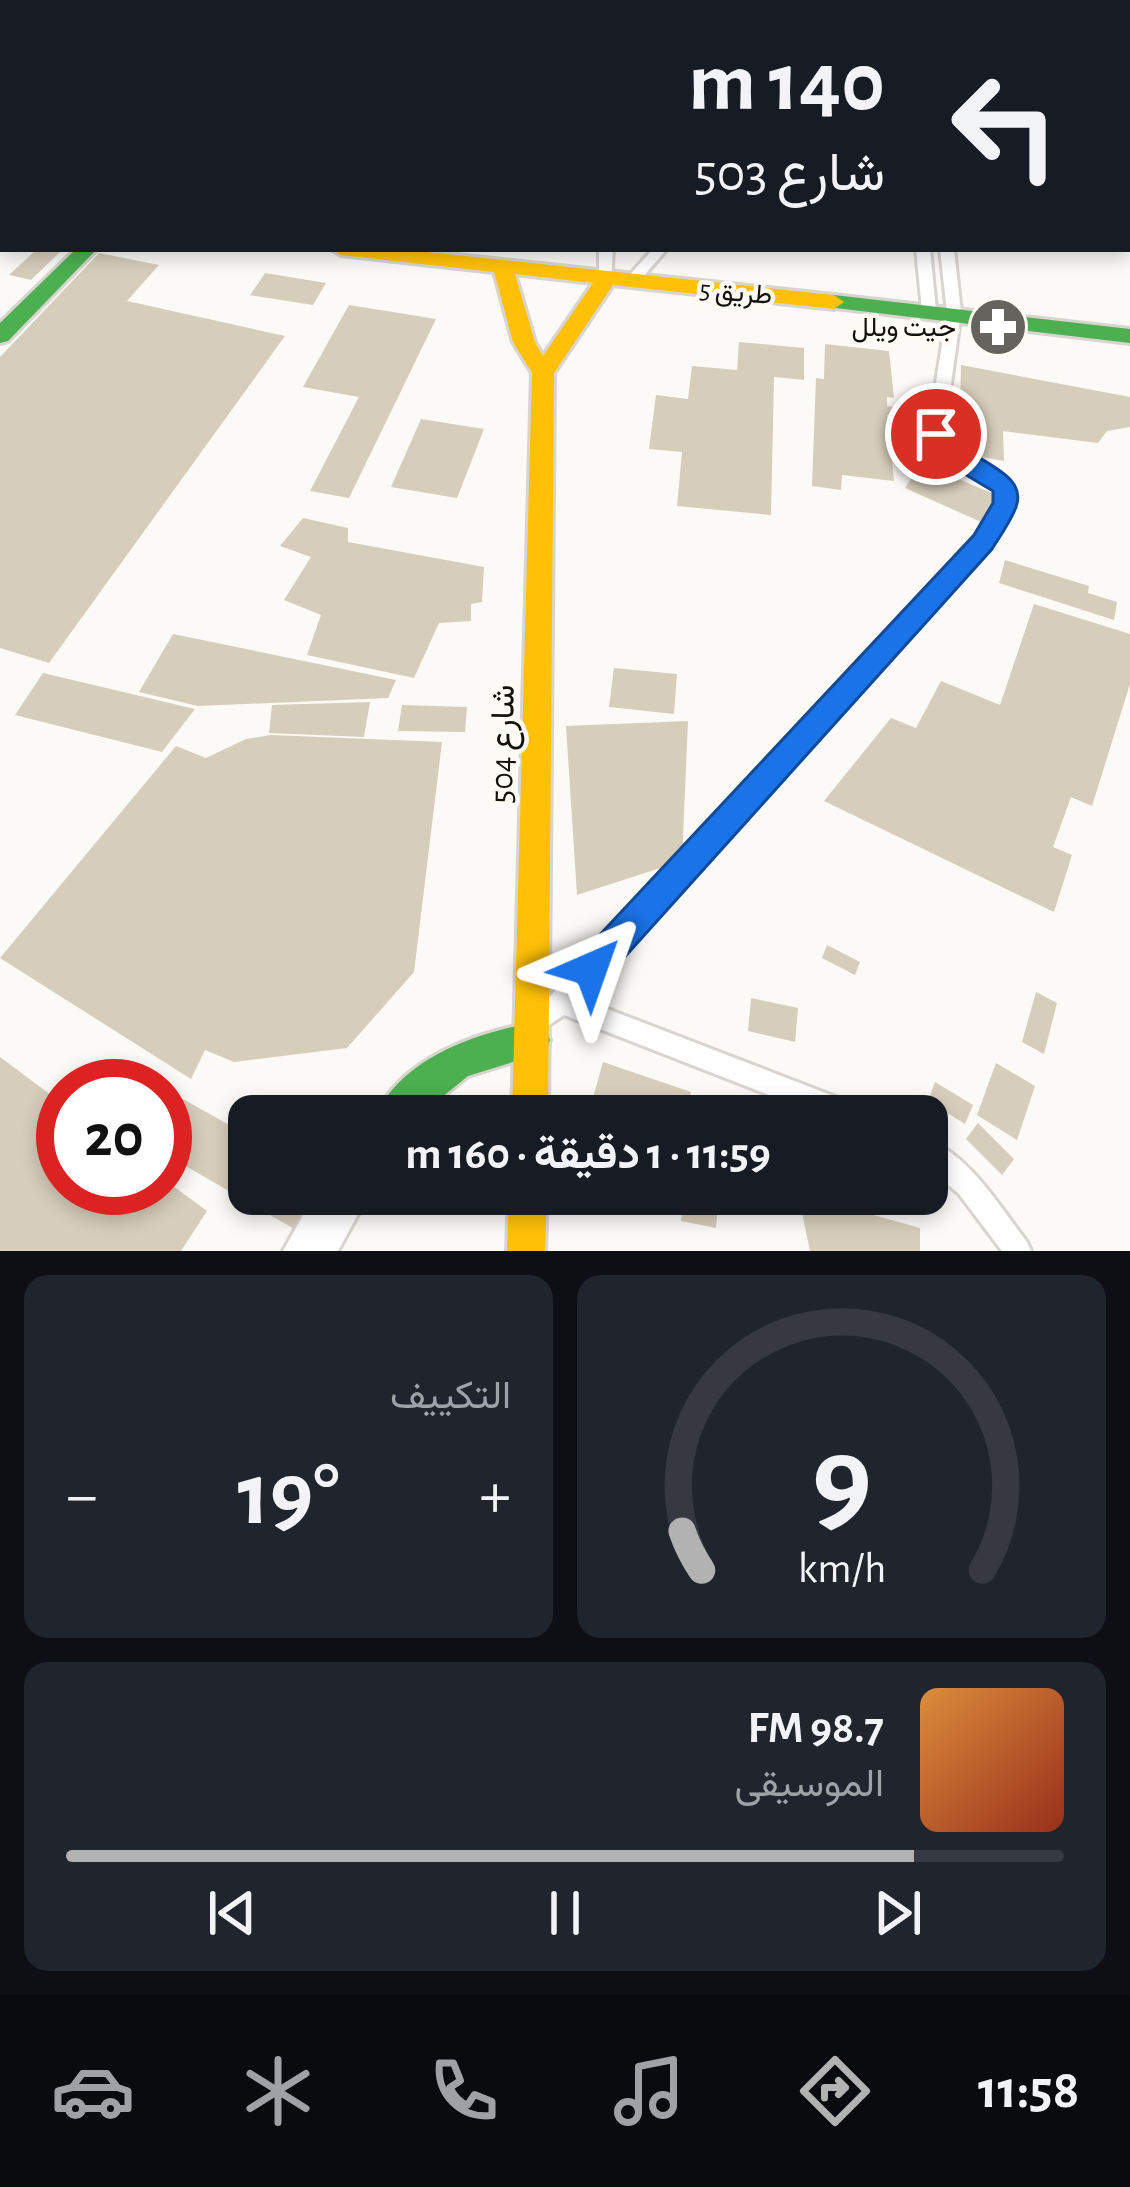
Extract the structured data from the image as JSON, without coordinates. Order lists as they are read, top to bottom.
{
  "streets": {
    "street": ["طريق 5", "شارع 504"]
  },
  "crossings": [
    ["طريق 5", "شارع 504"]
  ],
  "places": {
    "pharmacy": ["جيت ويلل"]
  },
  "page": {
    "turn": ["140 m", "شارع 503"],
    "limit": "20",
    "trip": "11:59 · 1 دقيقة · 160 m",
    "tile": "التكييف",
    "heat": ["−", "19°", "+"],
    "song": ["98.7 FM", "الموسيقى"],
    "tabs": "11:58",
    "gauge": ["9", "km/h"]
  }
}
